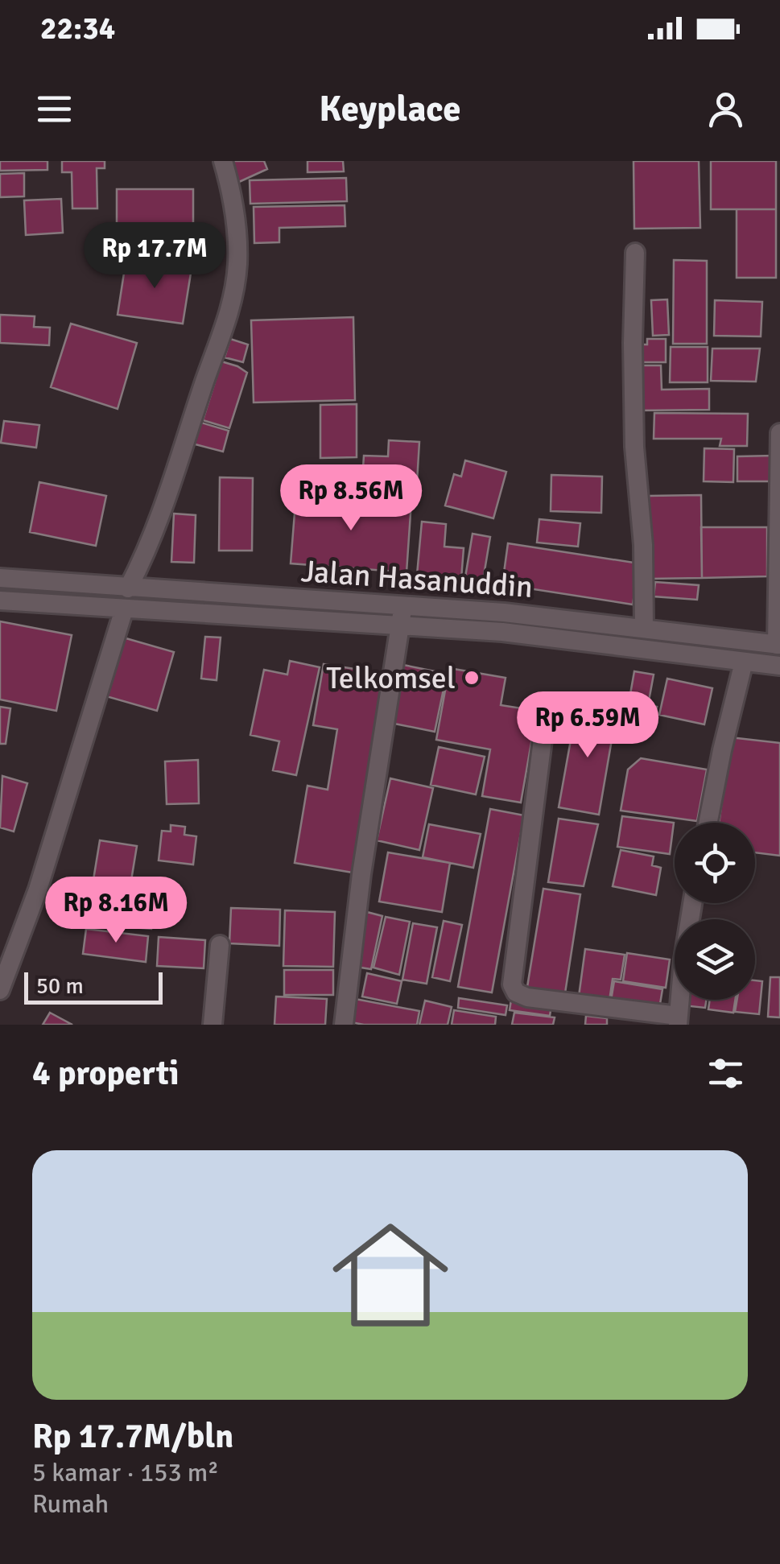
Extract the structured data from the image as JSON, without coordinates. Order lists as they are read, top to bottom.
{
  "streets": {
    "street": ["Jalan Hasanuddin"]
  },
  "places": ["Telkomsel"],
  "scale_bar": "50 m",
  "page": {
    "status": "22:34",
    "header": "Keyplace",
    "price": [
      "Rp 17.7M",
      "Rp 8.56M",
      "Rp 6.59M",
      "Rp 8.16M"
    ],
    "scale": "50 m",
    "heading": "4 properti",
    "list": [
      {
        "name": "Rp 17.7M/bln",
        "note": "5 kamar · 153 m² · Rumah"
      }
    ]
  }
}
